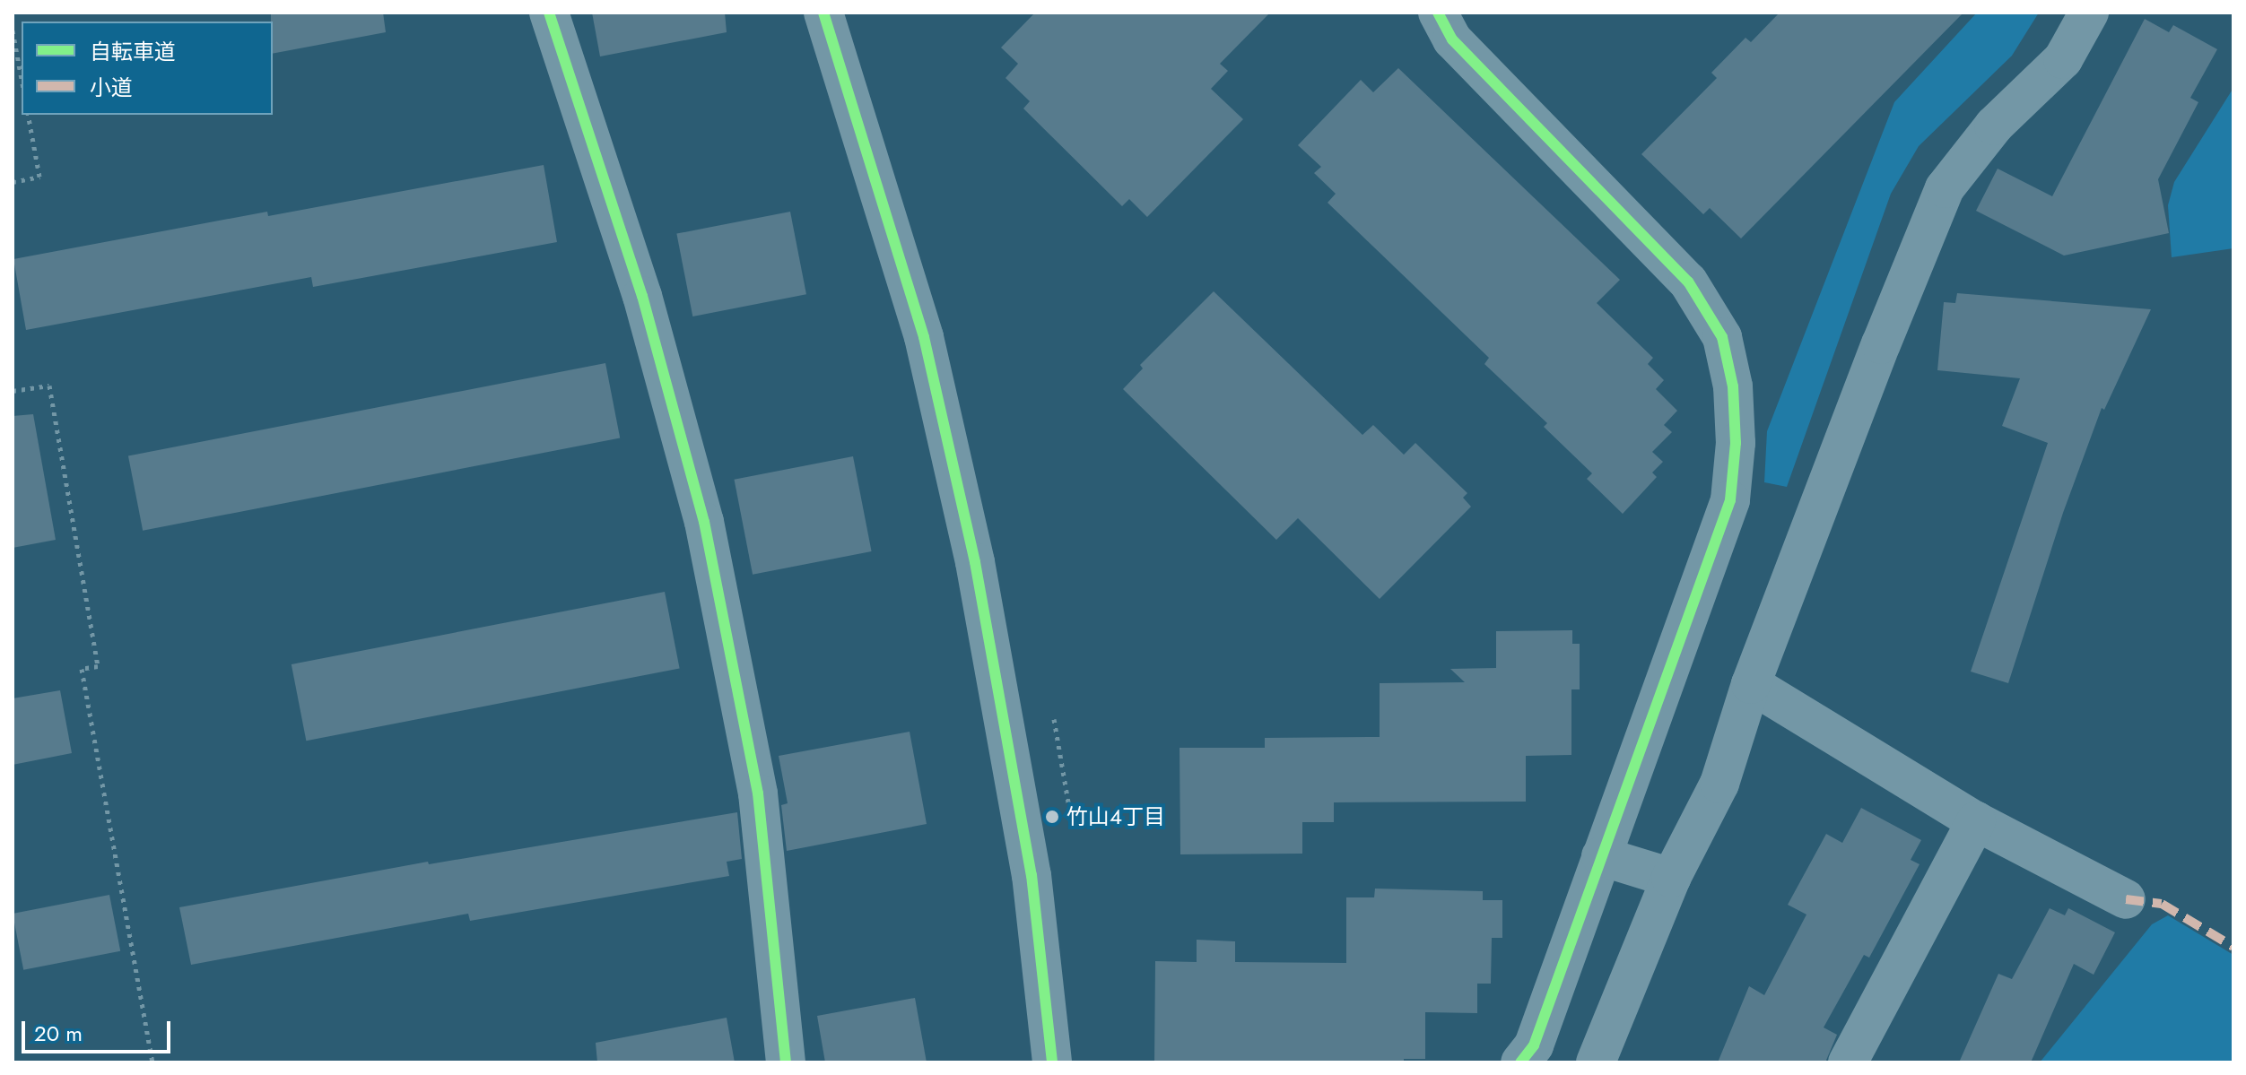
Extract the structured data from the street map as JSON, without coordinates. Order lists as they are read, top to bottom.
{
  "places": ["竹山4丁目"],
  "legend": ["自転車道", "小道"],
  "scale_bar": "20 m"
}
